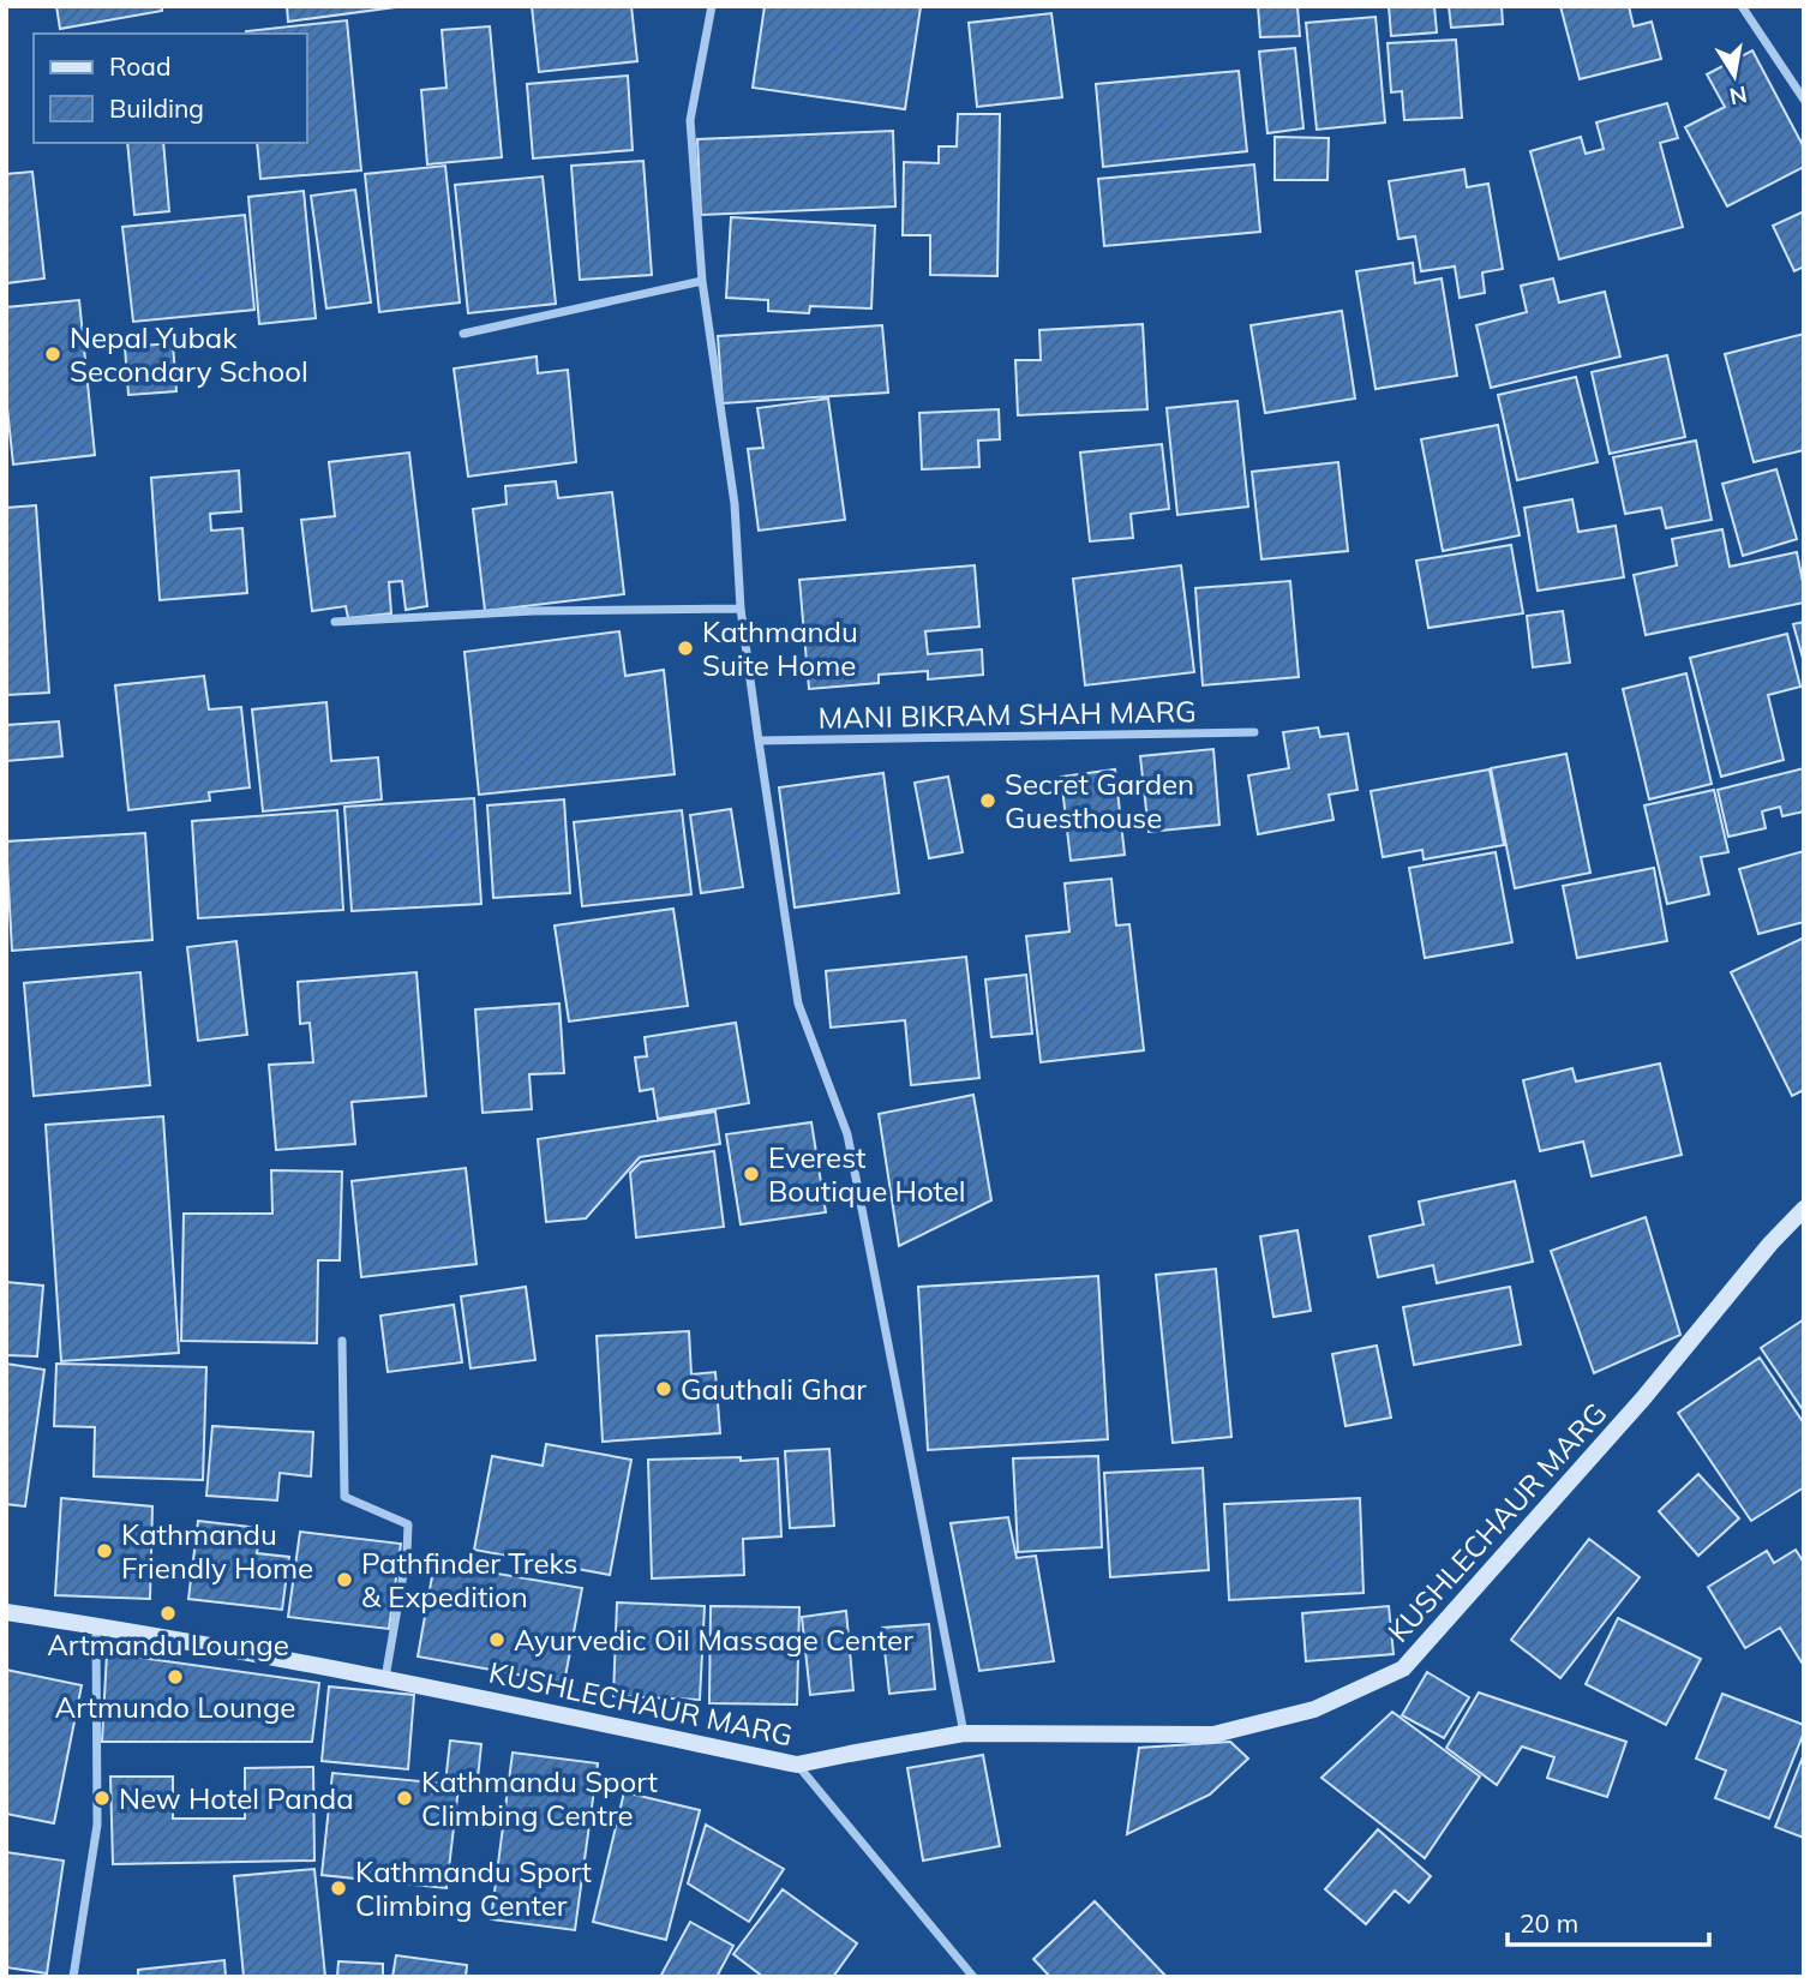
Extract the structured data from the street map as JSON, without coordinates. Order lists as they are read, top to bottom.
{
  "streets": {
    "street": ["MANI BIKRAM SHAH MARG", "KUSHLECHAUR MARG"]
  },
  "places": [
    "Nepal Yubak Secondary School",
    "Kathmandu Suite Home",
    "Secret Garden Guesthouse",
    "Everest Boutique Hotel",
    "Gauthali Ghar",
    "Kathmandu Friendly Home",
    "Pathfinder Treks & Expedition",
    "Artmandu Lounge",
    "Ayurvedic Oil Massage Center",
    "Artmundo Lounge",
    "New Hotel Panda",
    "Kathmandu Sport Climbing Centre",
    "Kathmandu Sport Climbing Center"
  ],
  "legend": ["Road", "Building"],
  "scale_bar": "20 m",
  "north": "bottom"
}
